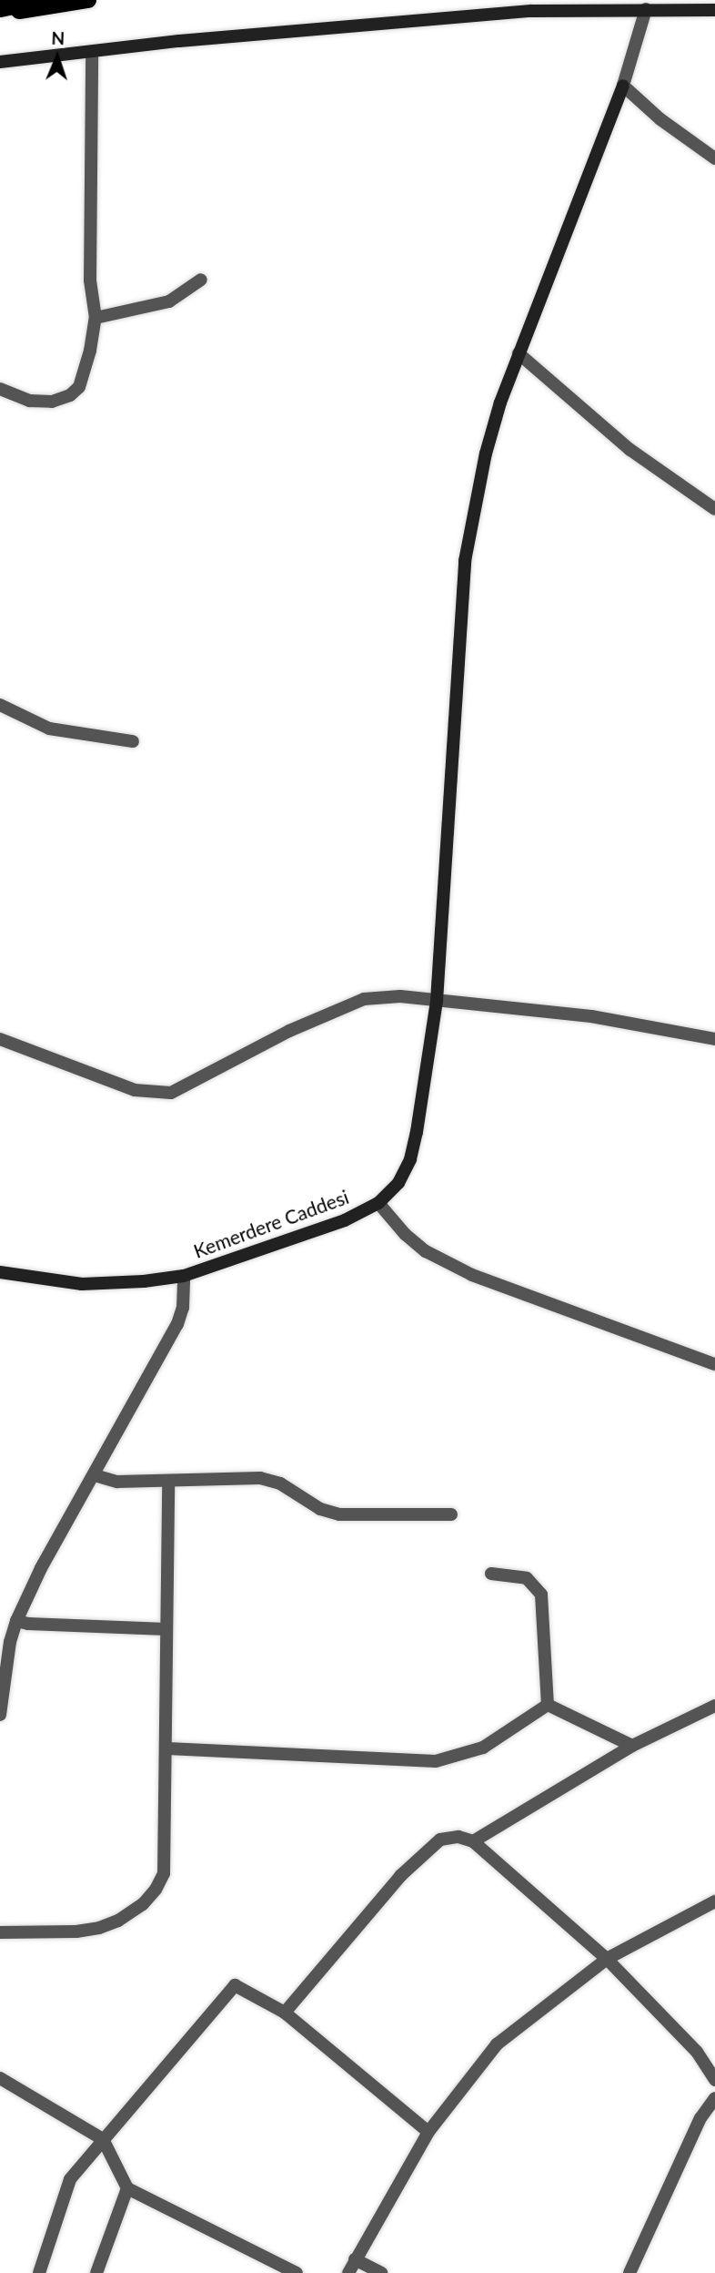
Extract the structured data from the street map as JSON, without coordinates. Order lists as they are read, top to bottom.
{
  "streets": {
    "street": ["Kemerdere Caddesi"]
  },
  "north": "top"
}
